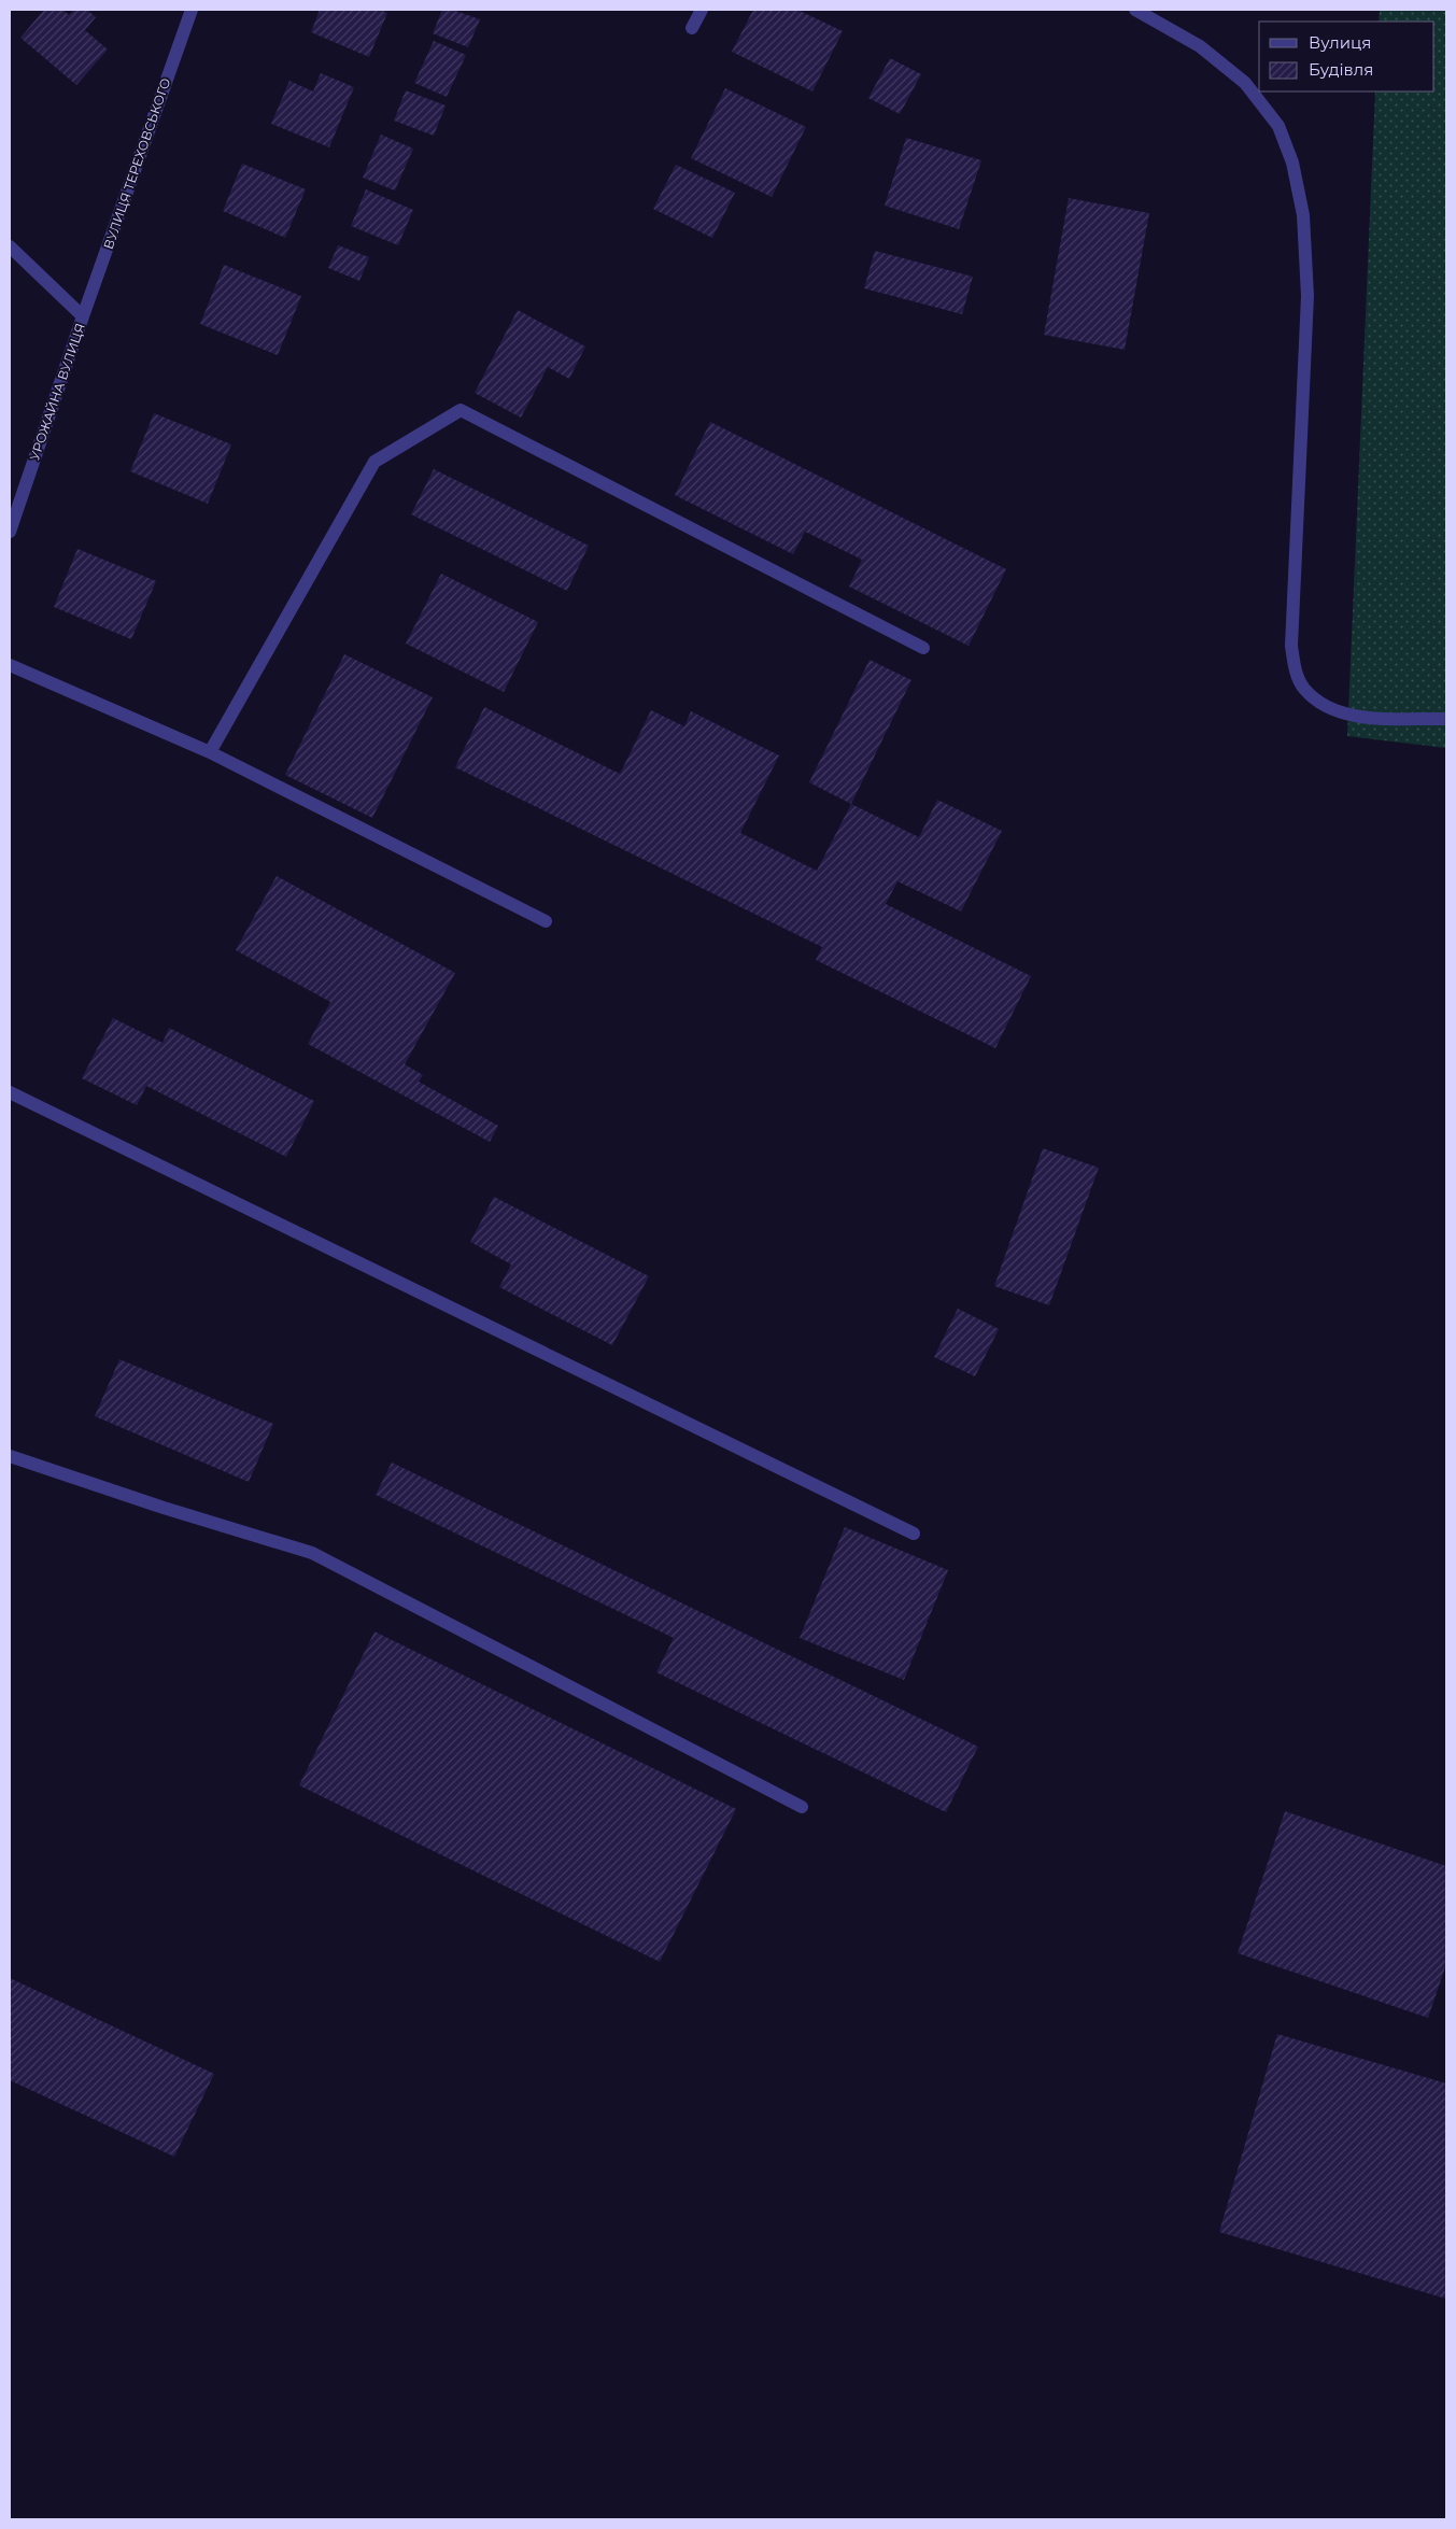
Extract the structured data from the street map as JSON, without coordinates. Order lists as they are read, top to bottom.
{
  "streets": {
    "street": ["ВУЛИЦЯ ТЕРЕХОВСЬКОГО", "УРОЖАЙНА ВУЛИЦЯ"]
  },
  "crossings": [
    ["ВУЛИЦЯ ТЕРЕХОВСЬКОГО", "УРОЖАЙНА ВУЛИЦЯ"]
  ],
  "legend": ["Вулиця", "Будівля"]
}
